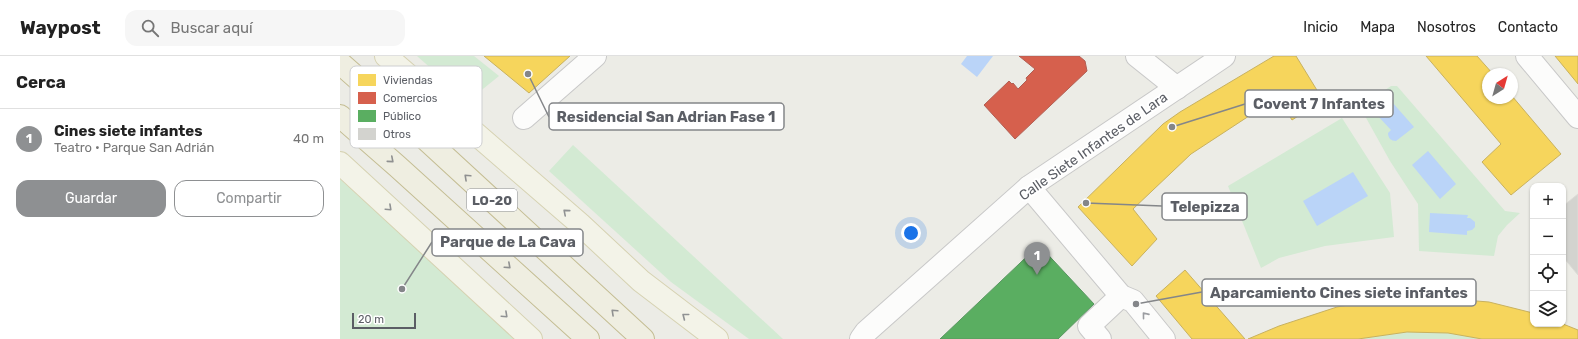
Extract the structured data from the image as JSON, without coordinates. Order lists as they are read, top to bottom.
{
  "streets": {
    "highway": ["LO-20"],
    "street": ["Calle Siete Infantes de Lara"]
  },
  "places": [
    "Residencial San Adrian Fase 1",
    "Covent 7 Infantes",
    "Telepizza",
    "Parque de La Cava",
    "Aparcamiento Cines siete infantes"
  ],
  "legend": [
    "Viviendas",
    "Comercios",
    "Público",
    "Otros"
  ],
  "scale_bar": "20 m",
  "north": "top right",
  "page": {
    "header": "Waypost",
    "search": "Buscar aquí",
    "nav": [
      "Inicio",
      "Mapa",
      "Nosotros",
      "Contacto"
    ],
    "heading": "Cerca",
    "list": [
      {
        "mark": "1",
        "name": "Cines siete infantes",
        "note": "Teatro · Parque San Adrián",
        "value": "40 m"
      }
    ],
    "buttons": ["Guardar", "Compartir"],
    "map_buttons": ["+", "−"],
    "pins": "1",
    "scale": "20 m"
  }
}
